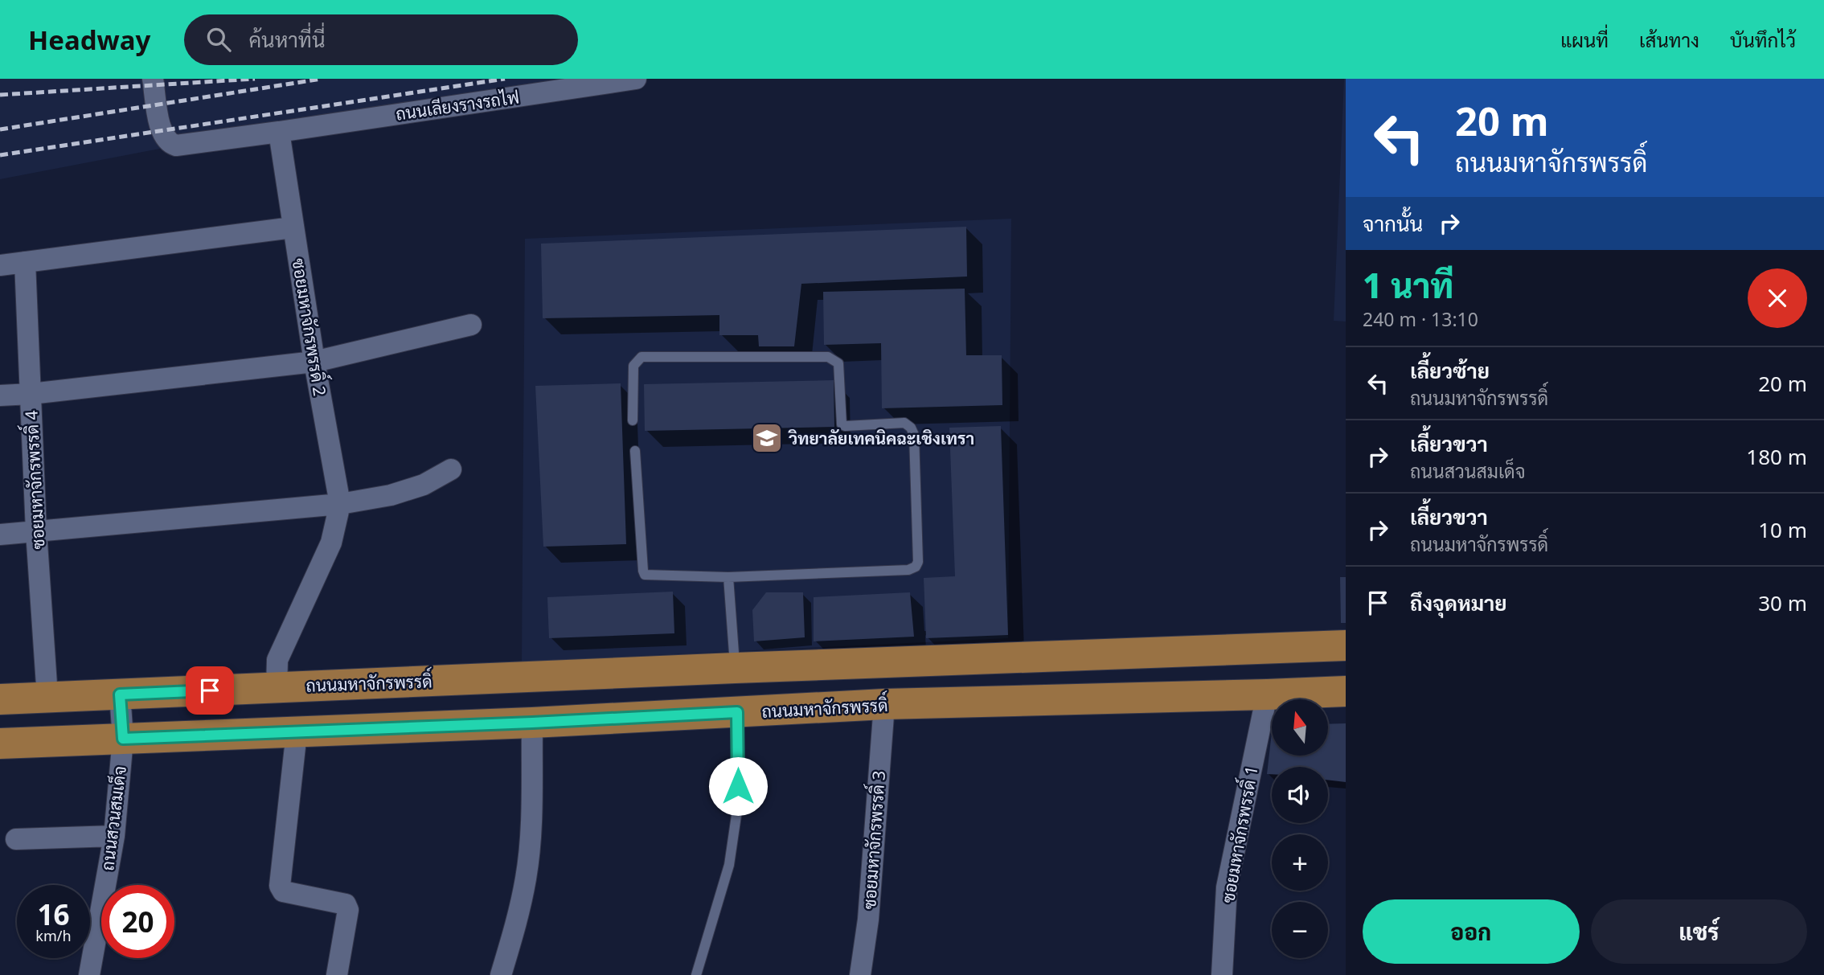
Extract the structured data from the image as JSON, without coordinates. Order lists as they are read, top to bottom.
{
  "streets": {
    "main road": ["ถนนมหาจักรพรรดิ์"],
    "street": [
      "ถนนเลียงรางรถไฟ",
      "ซอยมหาจักรพรรดิ์ 2",
      "ซอยมหาจักรพรรดิ์ 4",
      "ถนนสวนสมเด็จ",
      "ซอยมหาจักรพรรดิ์ 1",
      "ซอยมหาจักรพรรดิ์ 3"
    ]
  },
  "crossings": [
    ["ถนนเลียงรางรถไฟ", "ซอยมหาจักรพรรดิ์ 2"],
    ["ซอยมหาจักรพรรดิ์ 2", "ถนนมหาจักรพรรดิ์"],
    ["ซอยมหาจักรพรรดิ์ 4", "ถนนมหาจักรพรรดิ์"],
    ["ถนนมหาจักรพรรดิ์", "ถนนสวนสมเด็จ"],
    ["ถนนมหาจักรพรรดิ์", "ซอยมหาจักรพรรดิ์ 1"],
    ["ถนนมหาจักรพรรดิ์", "ซอยมหาจักรพรรดิ์ 3"]
  ],
  "places": {
    "school or university": ["วิทยาลัยเทคนิคฉะเชิงเทรา"]
  },
  "north": "top",
  "page": {
    "header": "Headway",
    "search": "ค้นหาที่นี่",
    "nav": ["แผนที่", "เส้นทาง", "บันทึกไว้"],
    "turn": ["20 m", "ถนนมหาจักรพรรดิ์"],
    "then": "จากนั้น",
    "heading": ["1 นาที", "240 m · 13:10"],
    "list": [
      {
        "name": "เลี้ยวซ้าย",
        "note": "ถนนมหาจักรพรรดิ์",
        "value": "20 m"
      },
      {
        "name": "เลี้ยวขวา",
        "note": "ถนนสวนสมเด็จ",
        "value": "180 m"
      },
      {
        "name": "เลี้ยวขวา",
        "note": "ถนนมหาจักรพรรดิ์",
        "value": "10 m"
      },
      {
        "name": "ถึงจุดหมาย",
        "value": "30 m"
      }
    ],
    "map_buttons": ["+", "−"],
    "speed": "16 km/h",
    "limit": "20",
    "buttons": ["ออก", "แชร์"]
  }
}
